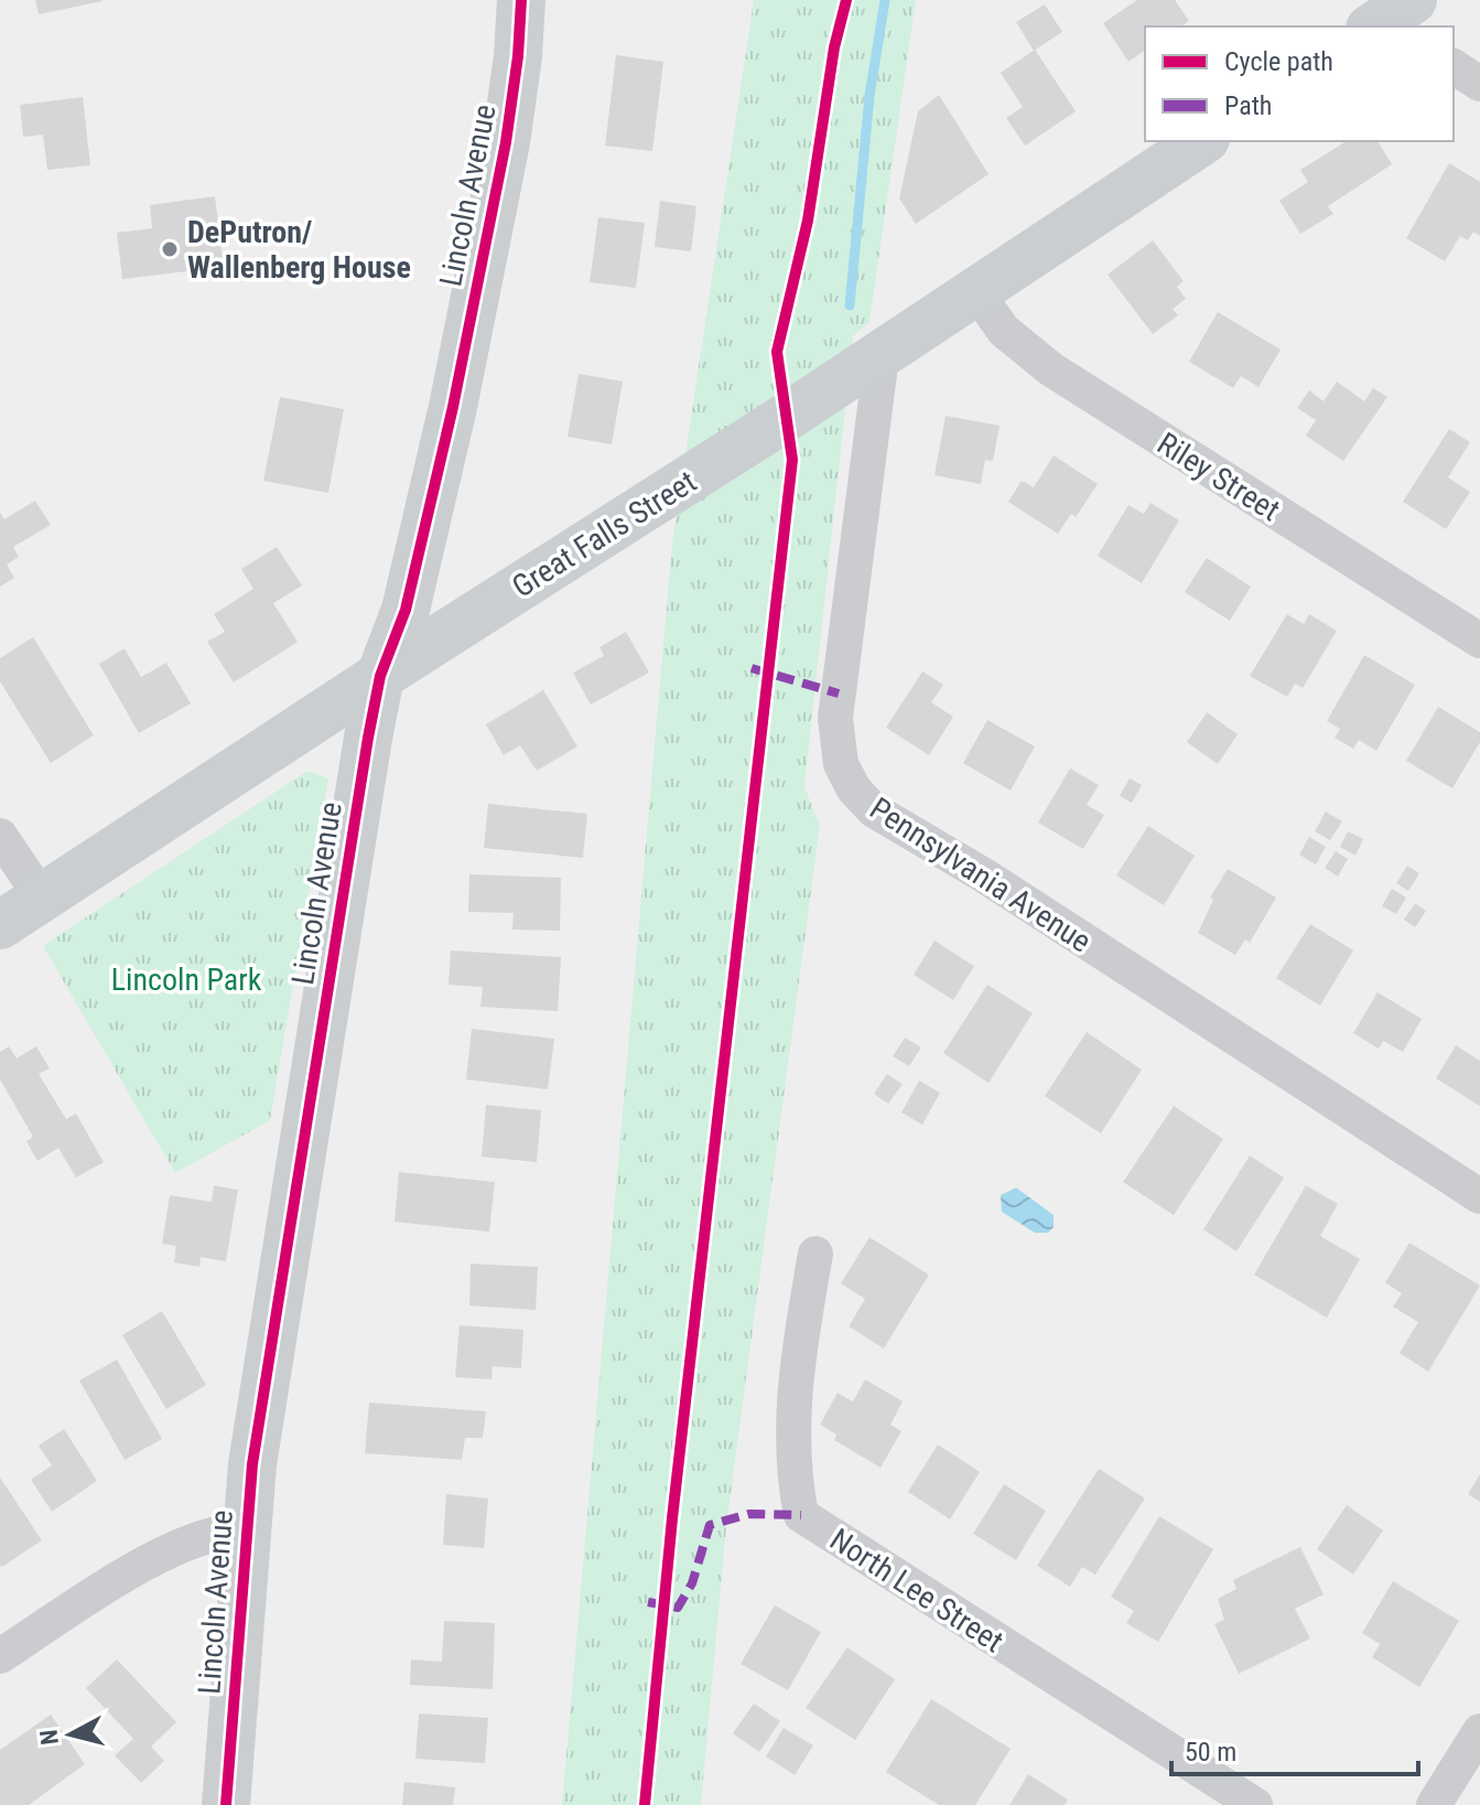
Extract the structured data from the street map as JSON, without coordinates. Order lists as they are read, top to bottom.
{
  "streets": {
    "street": [
      "Lincoln Avenue",
      "Riley Street",
      "Great Falls Street",
      "Pennsylvania Avenue",
      "North Lee Street"
    ]
  },
  "crossings": [
    ["Lincoln Avenue", "Great Falls Street"],
    ["Riley Street", "Great Falls Street"],
    ["Great Falls Street", "Pennsylvania Avenue"]
  ],
  "parks": ["Lincoln Park"],
  "places": ["DePutron/ Wallenberg House"],
  "legend": ["Cycle path", "Path"],
  "scale_bar": "50 m",
  "north": "left"
}
